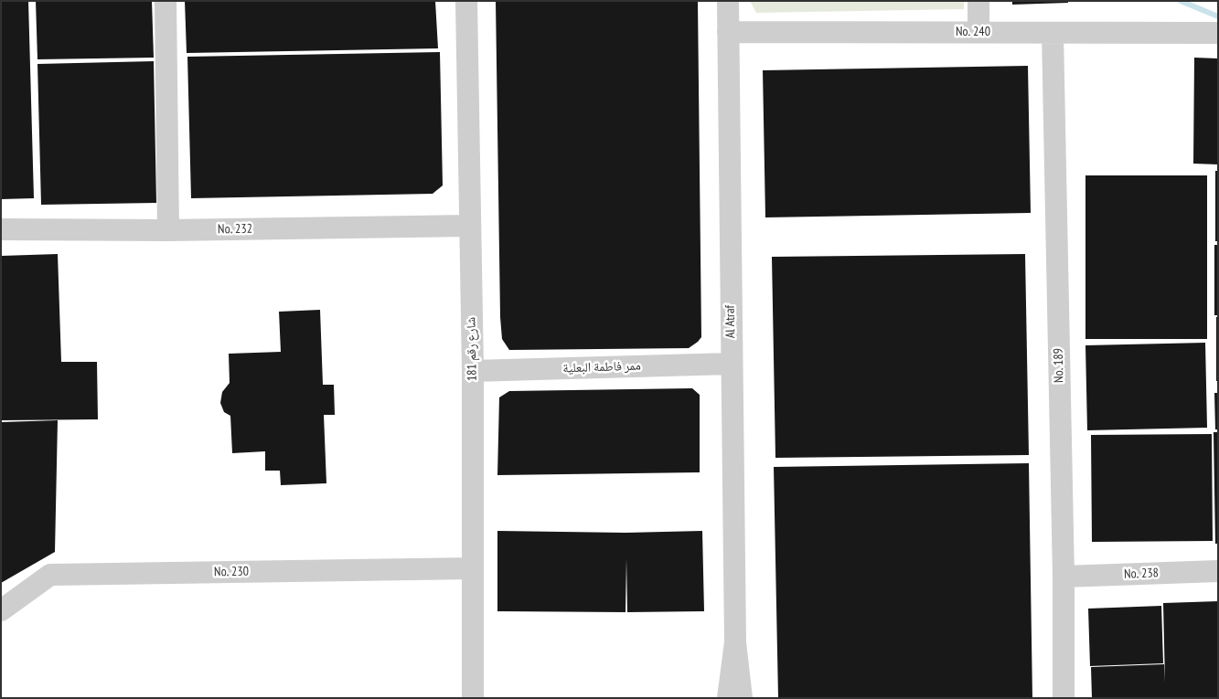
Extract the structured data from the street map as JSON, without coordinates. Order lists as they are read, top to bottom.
{
  "streets": {
    "street": [
      "No. 240",
      "No. 232",
      "Al Atraf",
      "شارع رقم 181",
      "No. 189",
      "ممر فاطمة البعلية",
      "No. 230",
      "No. 238"
    ]
  },
  "crossings": [
    ["No. 240", "Al Atraf"],
    ["No. 240", "No. 189"],
    ["No. 232", "شارع رقم 181"],
    ["Al Atraf", "ممر فاطمة البعلية"],
    ["شارع رقم 181", "ممر فاطمة البعلية"],
    ["شارع رقم 181", "No. 230"],
    ["No. 189", "No. 238"]
  ]
}
